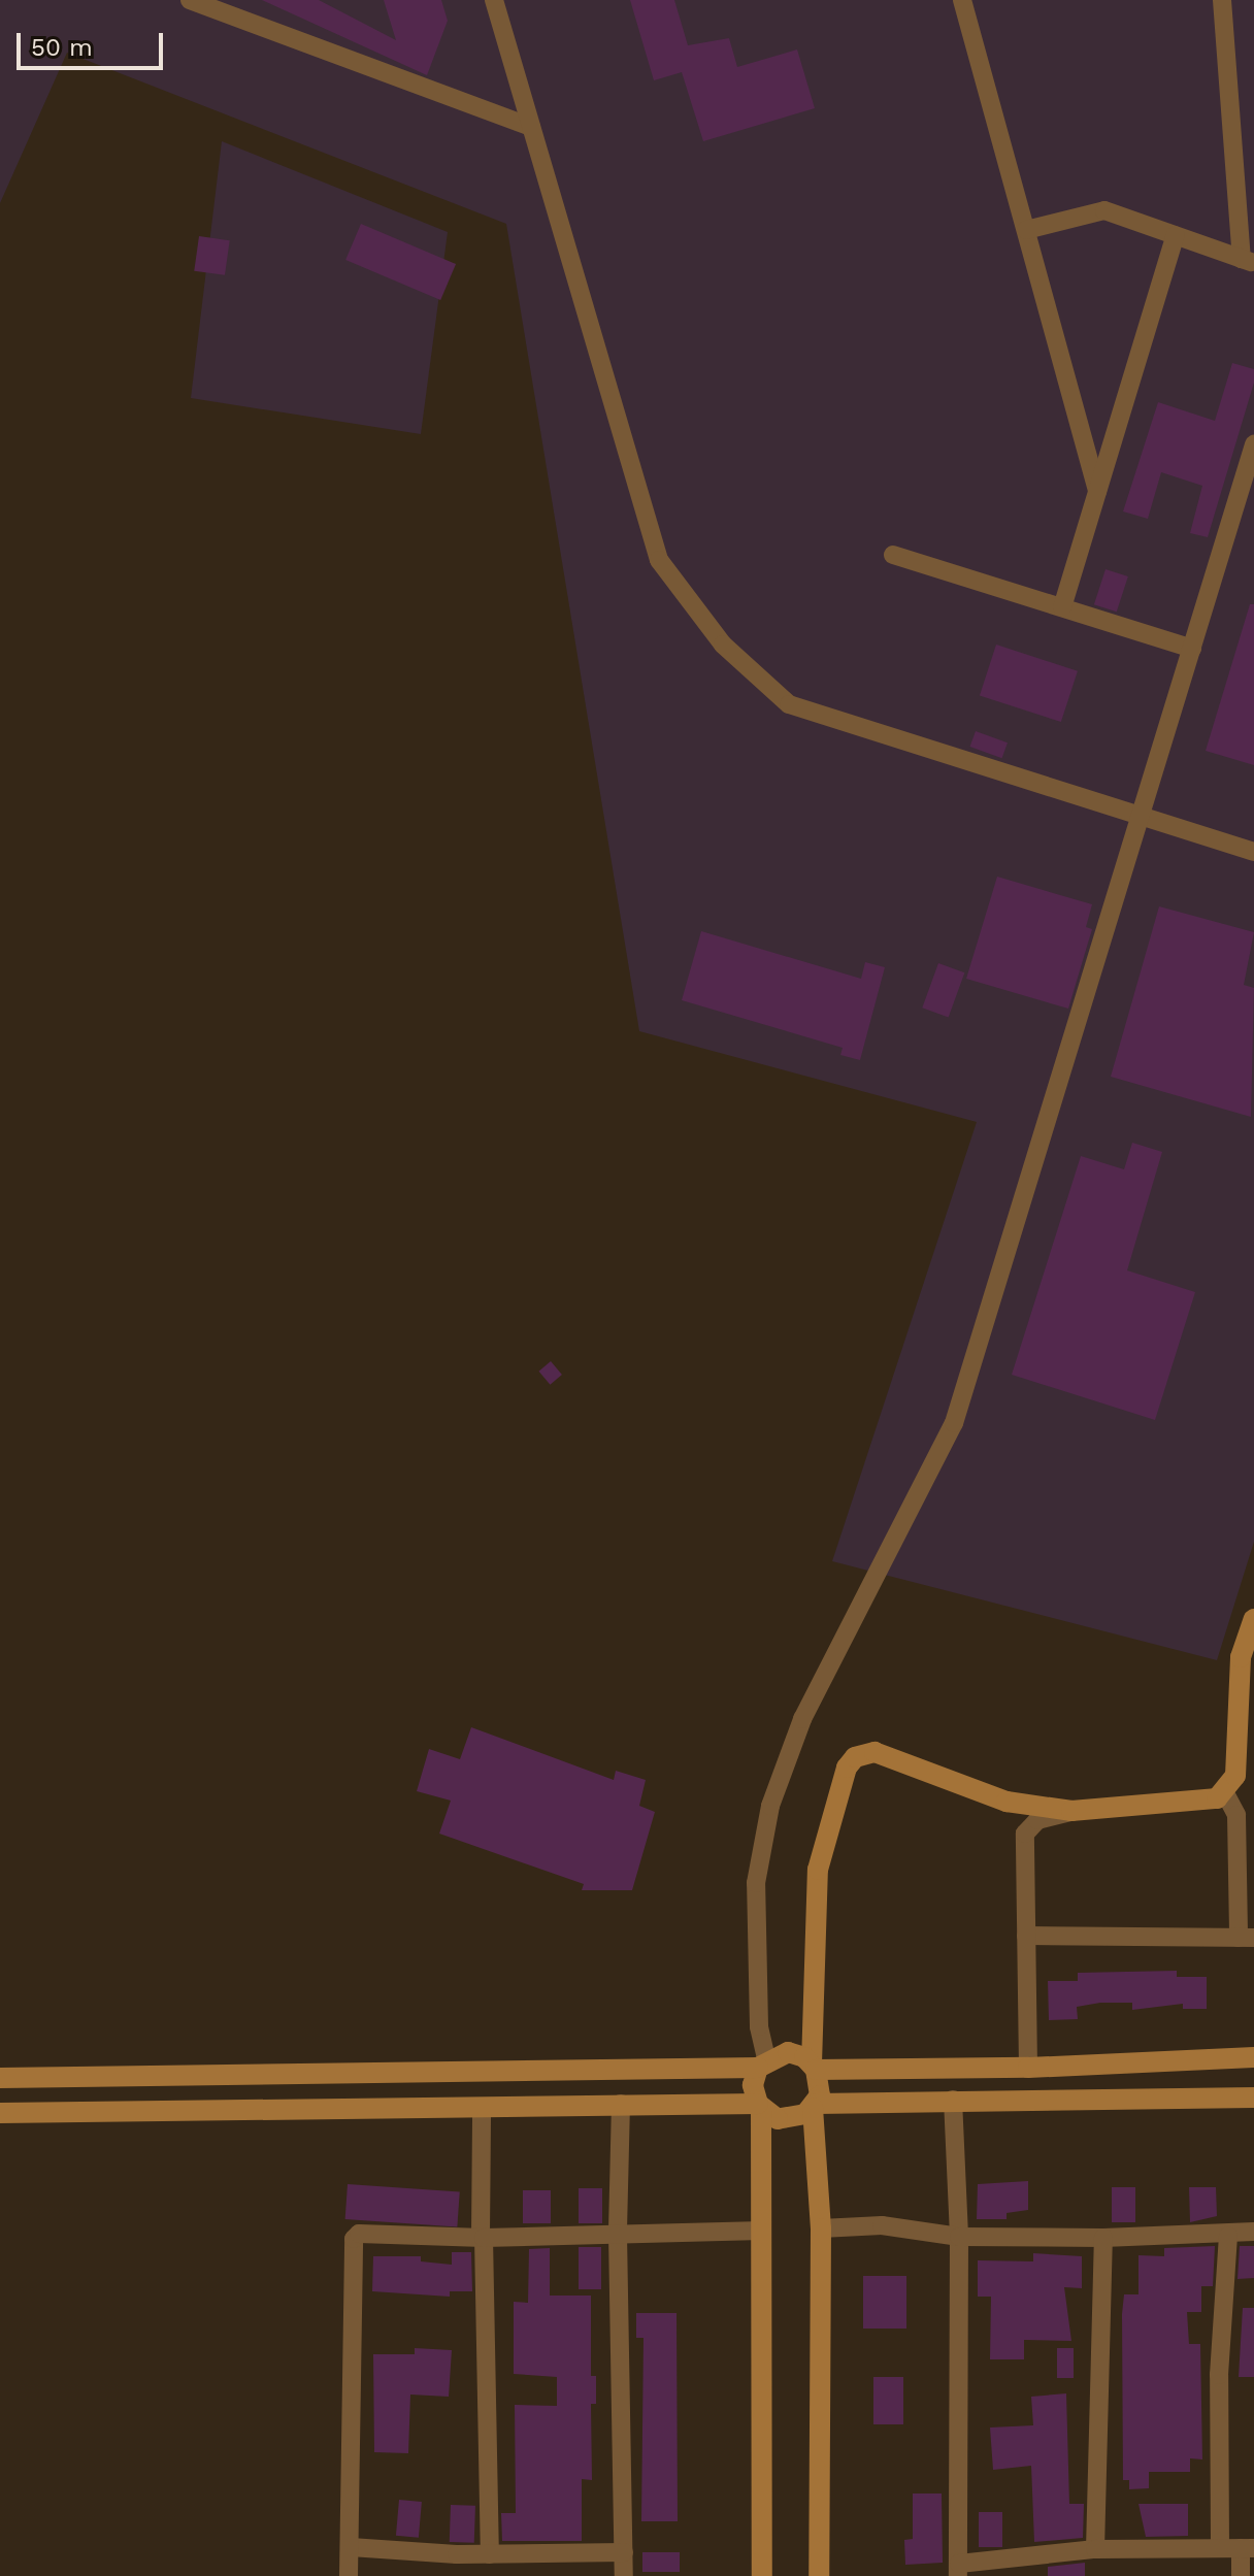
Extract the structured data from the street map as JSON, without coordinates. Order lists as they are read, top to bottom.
{
  "scale_bar": "50 m"
}
